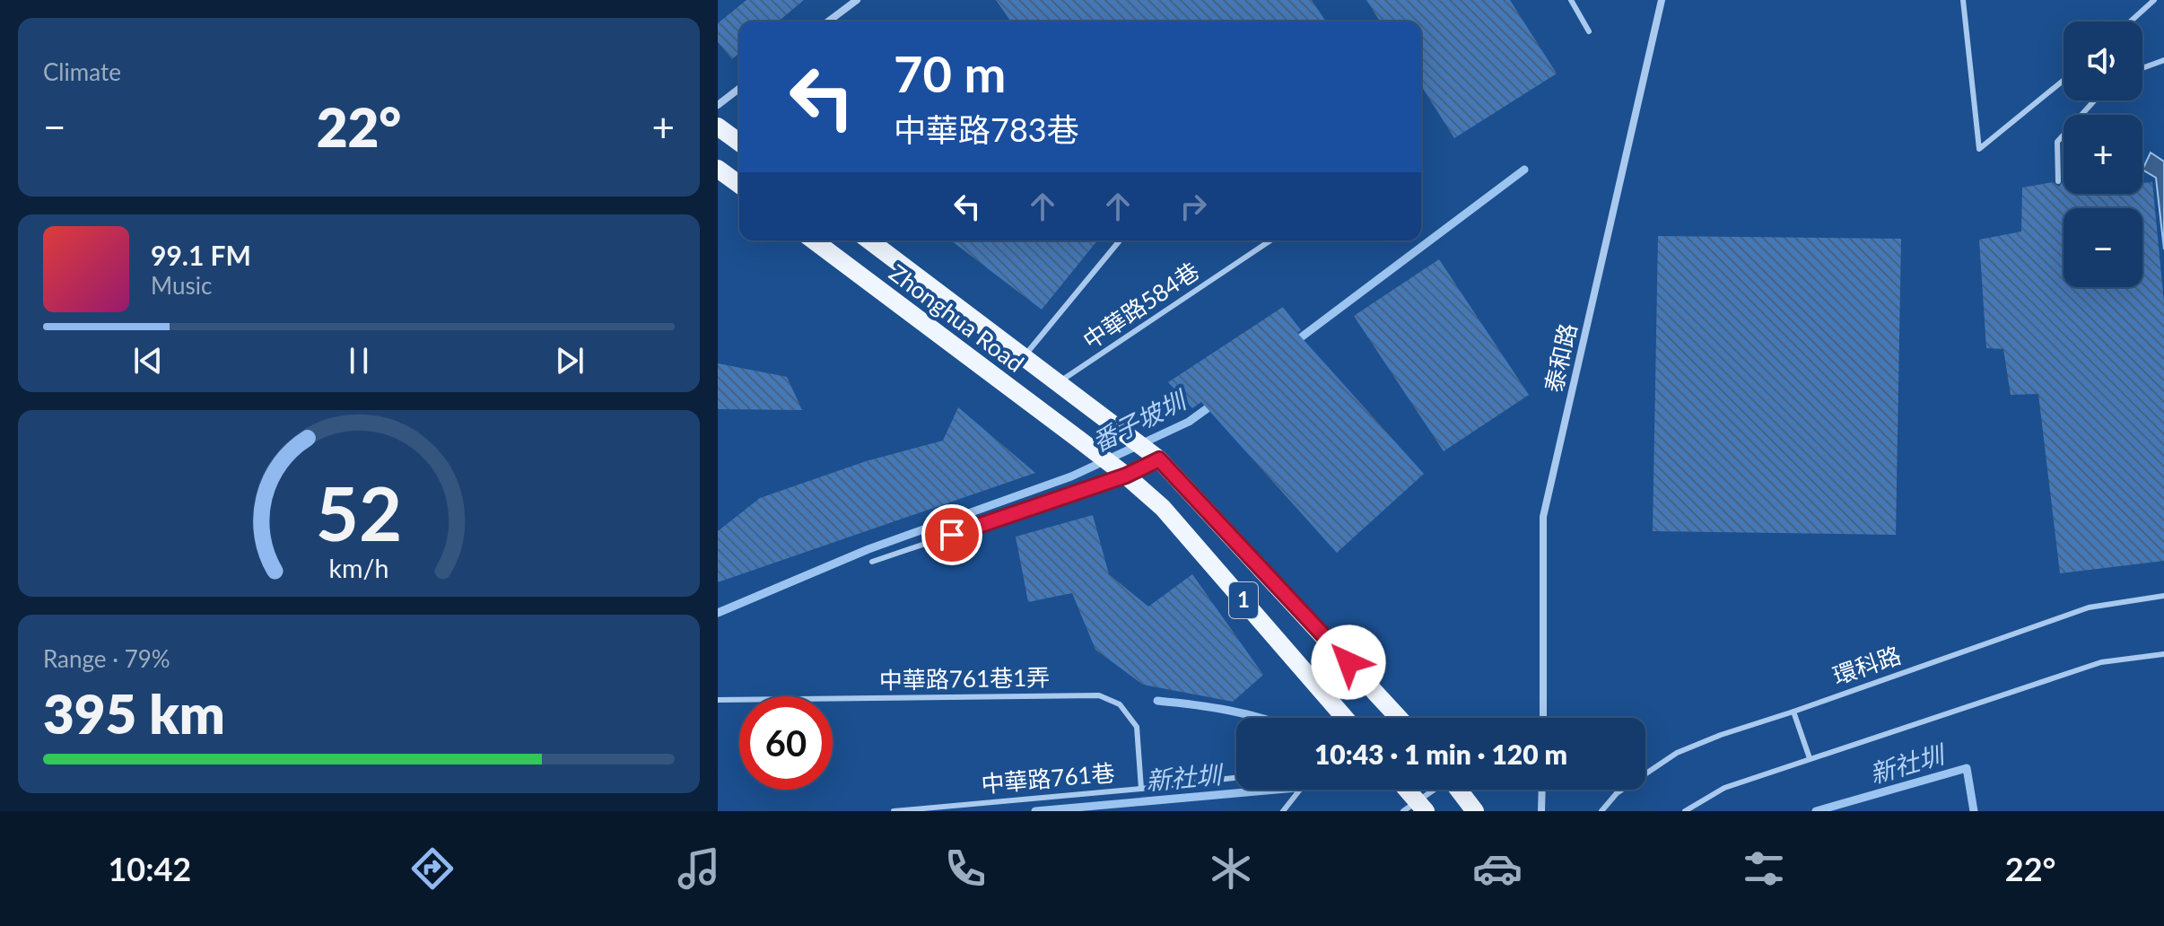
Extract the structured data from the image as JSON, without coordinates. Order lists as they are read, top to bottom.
{
  "streets": {
    "main road": ["Zhonghua Road", "1"],
    "street": ["泰和路"],
    "lane": [
      "中華路584巷",
      "環科路",
      "中華路761巷1弄",
      "中華路761巷"
    ]
  },
  "crossings": [
    ["中華路584巷", "Zhonghua Road"],
    ["Zhonghua Road", "1"],
    ["中華路761巷1弄", "中華路761巷"]
  ],
  "water": ["番子坡圳", "新社圳"],
  "page": {
    "tile": [
      "Climate",
      ["Range · 79%", "395 km"]
    ],
    "map_buttons": ["+", "−"],
    "turn": ["70 m", "中華路783巷"],
    "heat": ["−", "22°", "+"],
    "song": ["99.1 FM", "Music"],
    "limit": "60",
    "trip": "10:43 · 1 min · 120 m",
    "tabs": ["10:42", "22°"],
    "gauge": ["52", "km/h"]
  }
}
